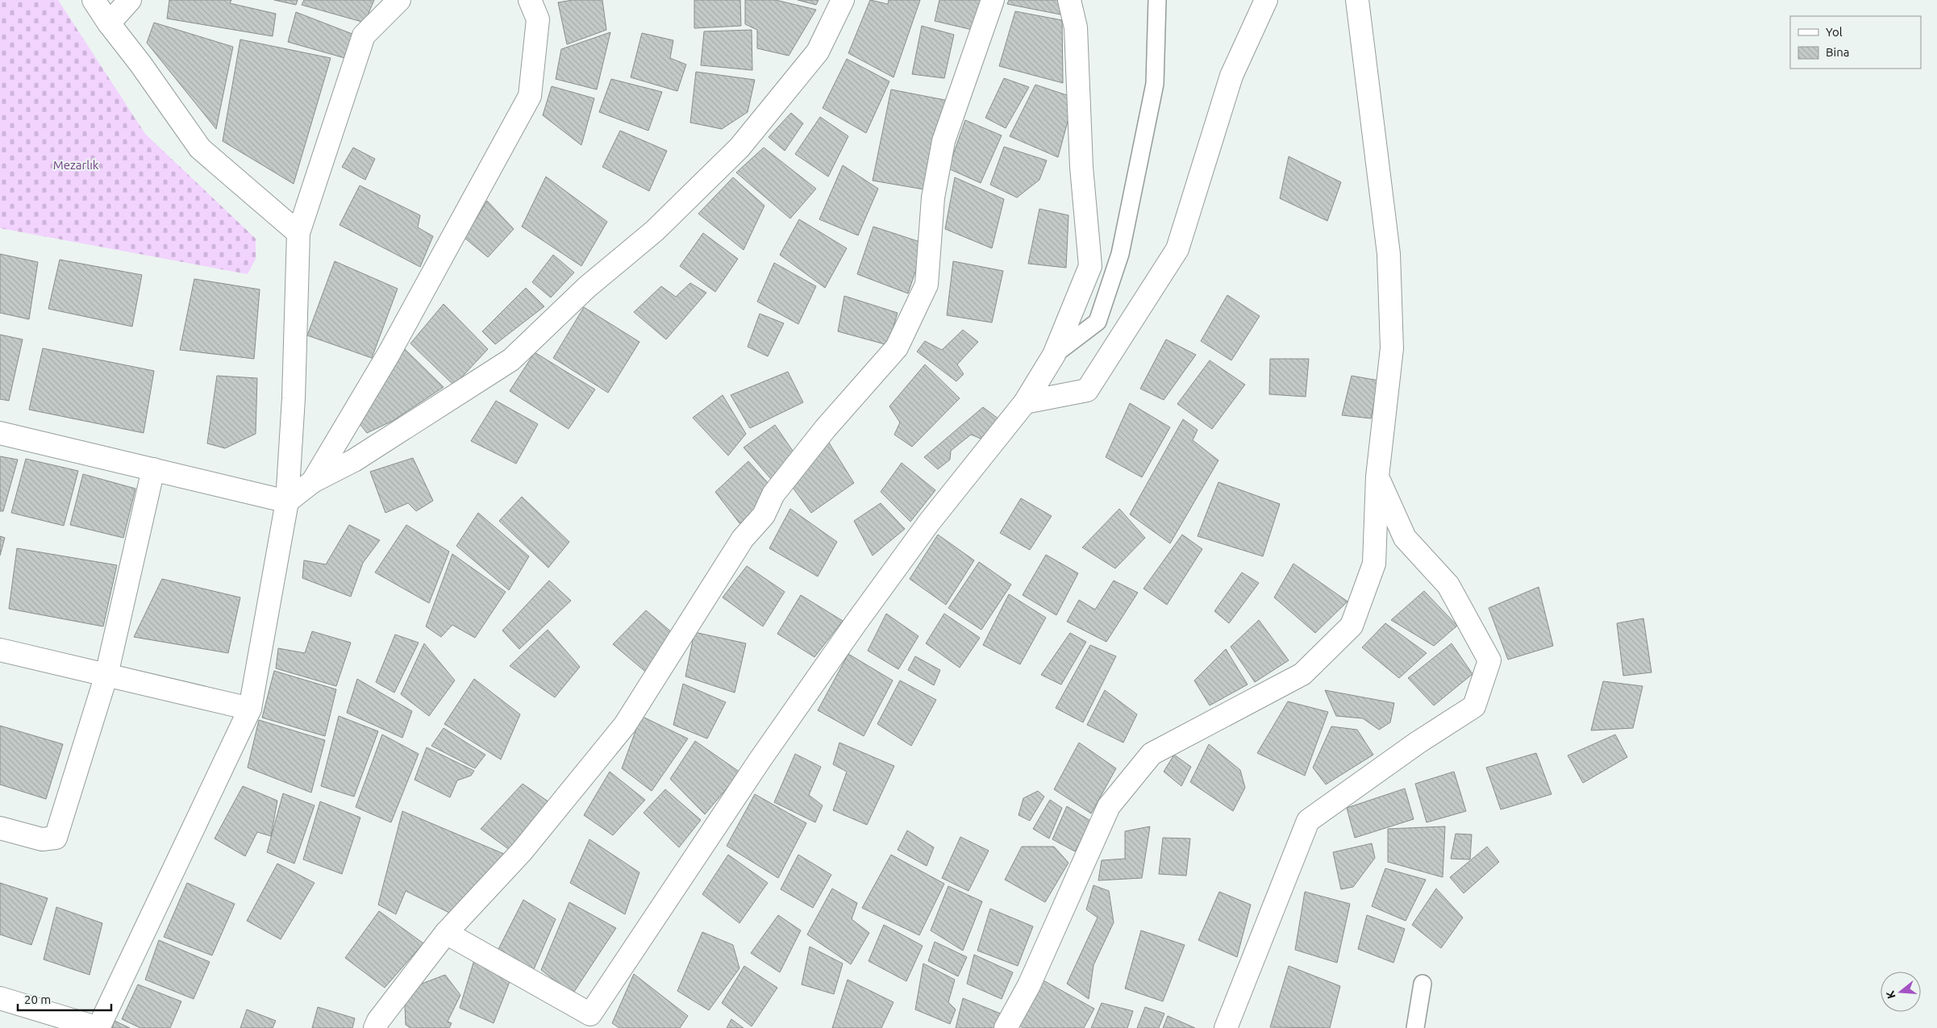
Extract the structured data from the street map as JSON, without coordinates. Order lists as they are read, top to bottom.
{
  "parks": ["Mezarlık"],
  "legend": ["Yol", "Bina"],
  "scale_bar": "20 m",
  "north": "left"
}
